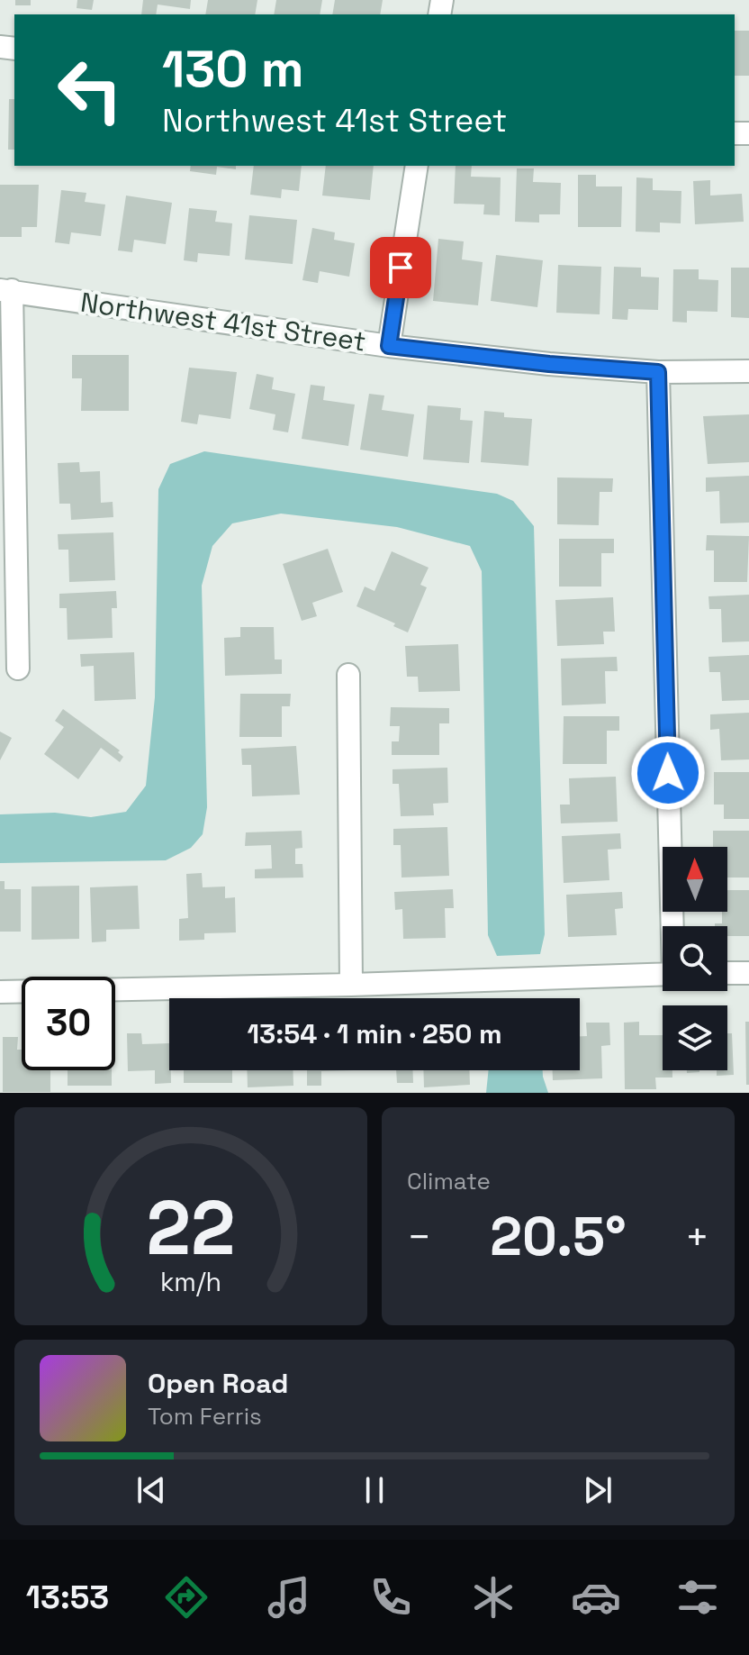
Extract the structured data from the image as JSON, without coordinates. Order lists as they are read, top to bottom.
{
  "streets": {
    "street": ["Northwest 41st Street"]
  },
  "north": "top",
  "page": {
    "turn": ["130 m", "Northwest 41st Street"],
    "limit": "30",
    "trip": "13:54 · 1 min · 250 m",
    "tile": "Climate",
    "heat": ["−", "20.5°", "+"],
    "song": ["Open Road", "Tom Ferris"],
    "tabs": "13:53",
    "gauge": ["22", "km/h"]
  }
}
